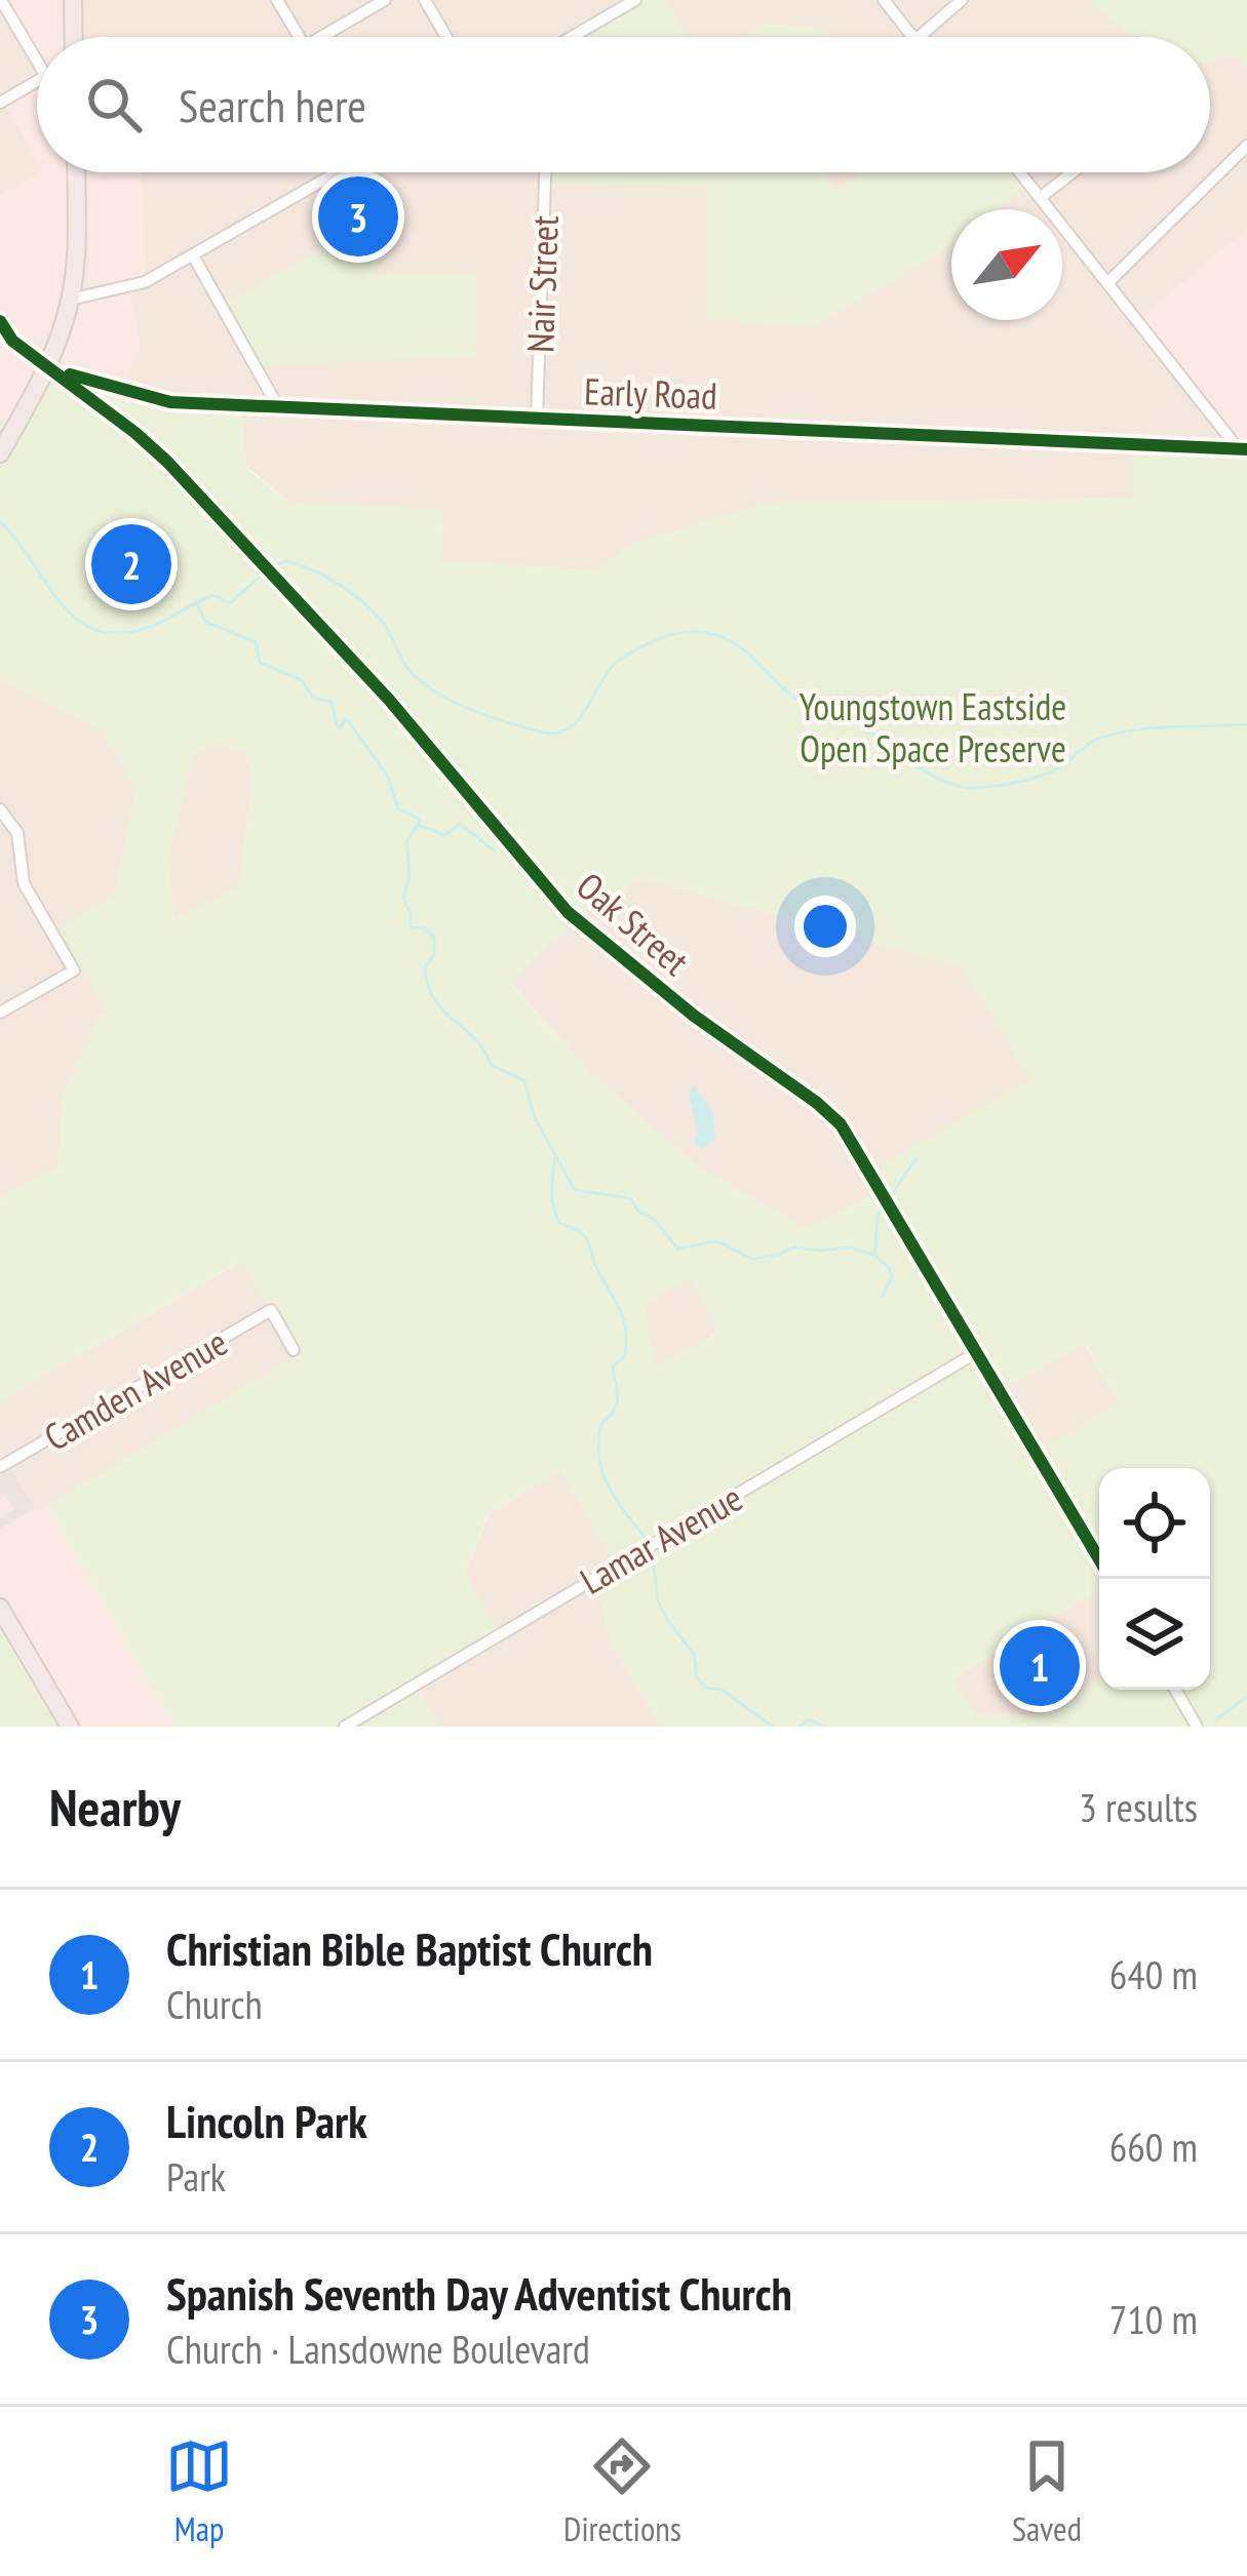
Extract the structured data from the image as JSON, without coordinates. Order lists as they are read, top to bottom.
{
  "streets": {
    "street": [
      "Nair Street",
      "Early Road",
      "Oak Street",
      "Camden Avenue",
      "Lamar Avenue"
    ]
  },
  "crossings": [
    ["Nair Street", "Early Road"],
    ["Early Road", "Oak Street"],
    ["Oak Street", "Lamar Avenue"]
  ],
  "parks": ["Youngstown Eastside Open Space Preserve"],
  "north": "top right",
  "page": {
    "search": "Search here",
    "pins": ["3", "2", "1"],
    "heading": ["Nearby", "3 results"],
    "list": [
      {
        "mark": "1",
        "name": "Christian Bible Baptist Church",
        "note": "Church",
        "value": "640 m"
      },
      {
        "mark": "2",
        "name": "Lincoln Park",
        "note": "Park",
        "value": "660 m"
      },
      {
        "mark": "3",
        "name": "Spanish Seventh Day Adventist Church",
        "note": "Church · Lansdowne Boulevard",
        "value": "710 m"
      }
    ],
    "nav": ["Map", "Directions", "Saved"]
  }
}
